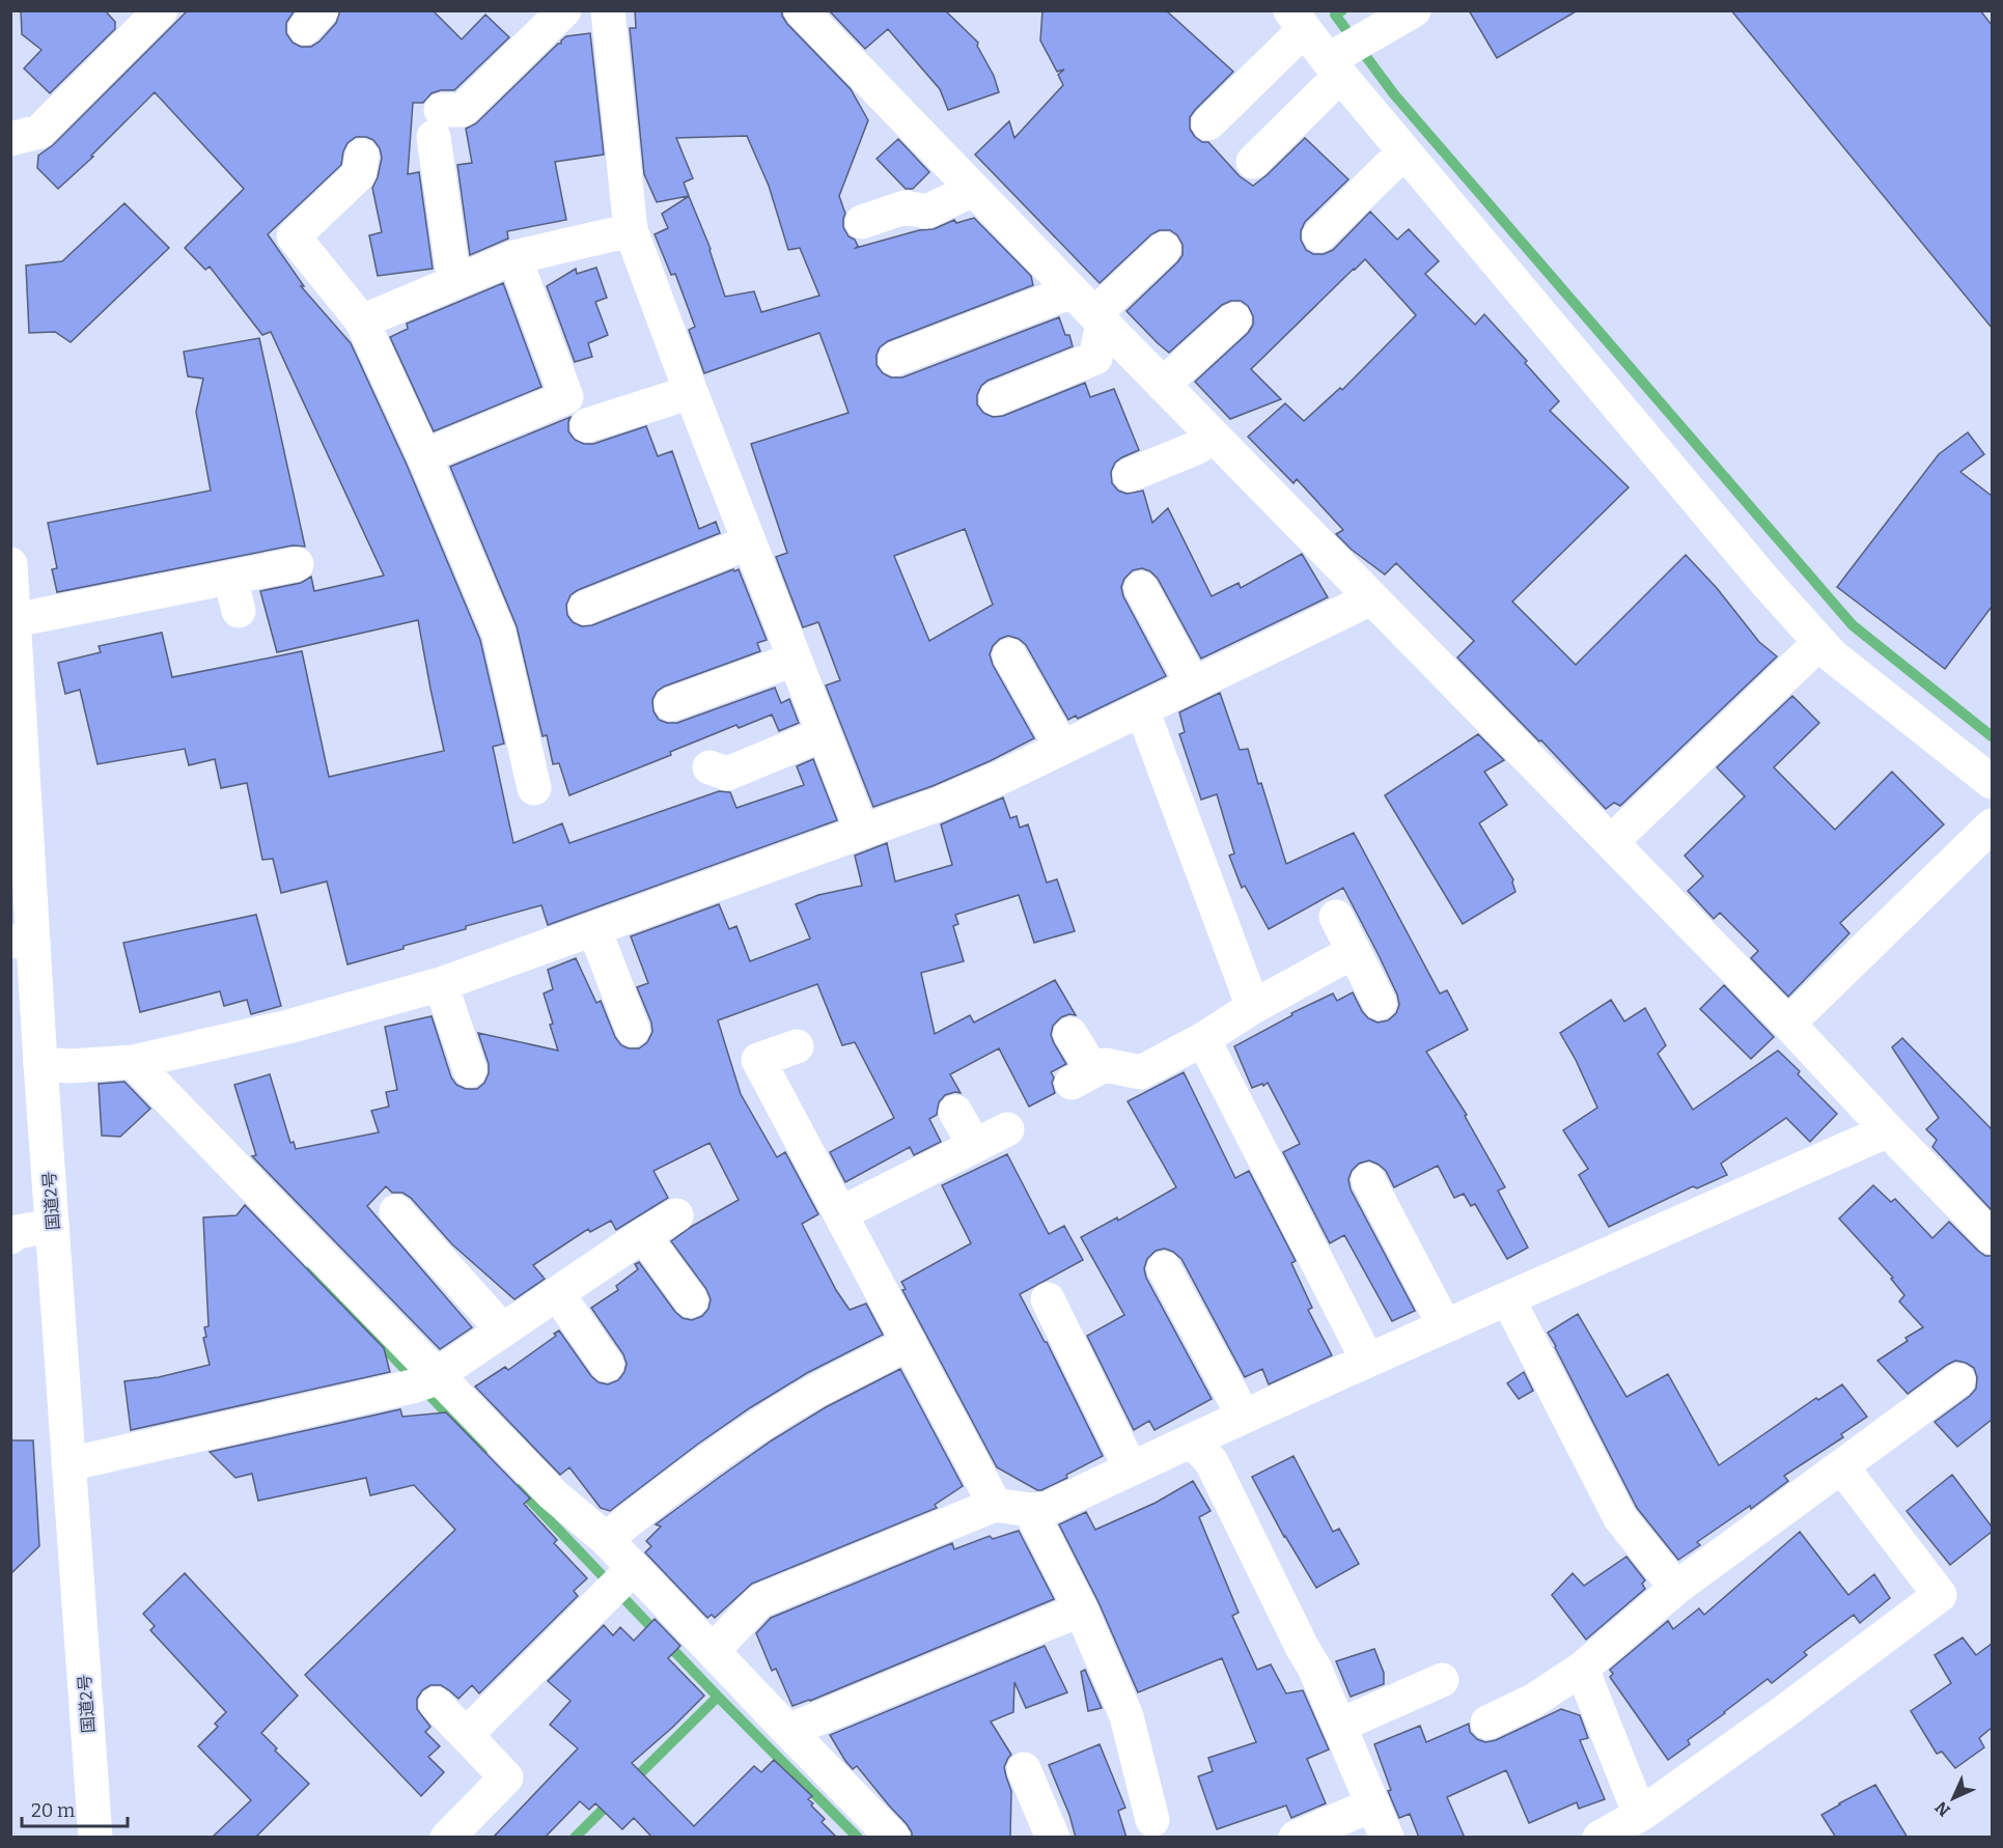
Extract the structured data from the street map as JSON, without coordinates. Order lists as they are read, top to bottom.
{
  "streets": {
    "main road": ["国道2号"]
  },
  "scale_bar": "20 m",
  "north": "bottom left"
}
